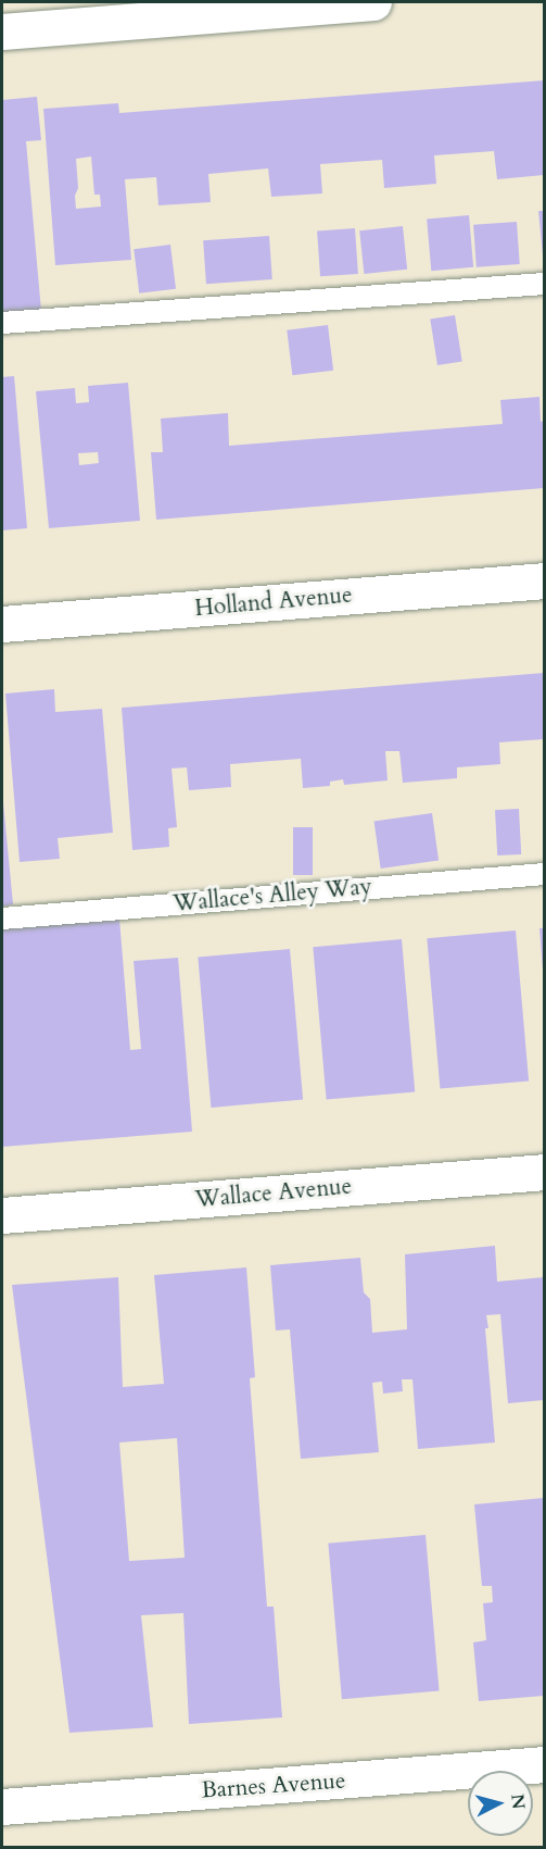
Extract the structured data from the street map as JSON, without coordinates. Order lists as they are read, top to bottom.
{
  "streets": {
    "street": ["Holland Avenue", "Wallace Avenue", "Barnes Avenue"],
    "lane": ["Wallace's Alley Way"]
  },
  "north": "right"
}
